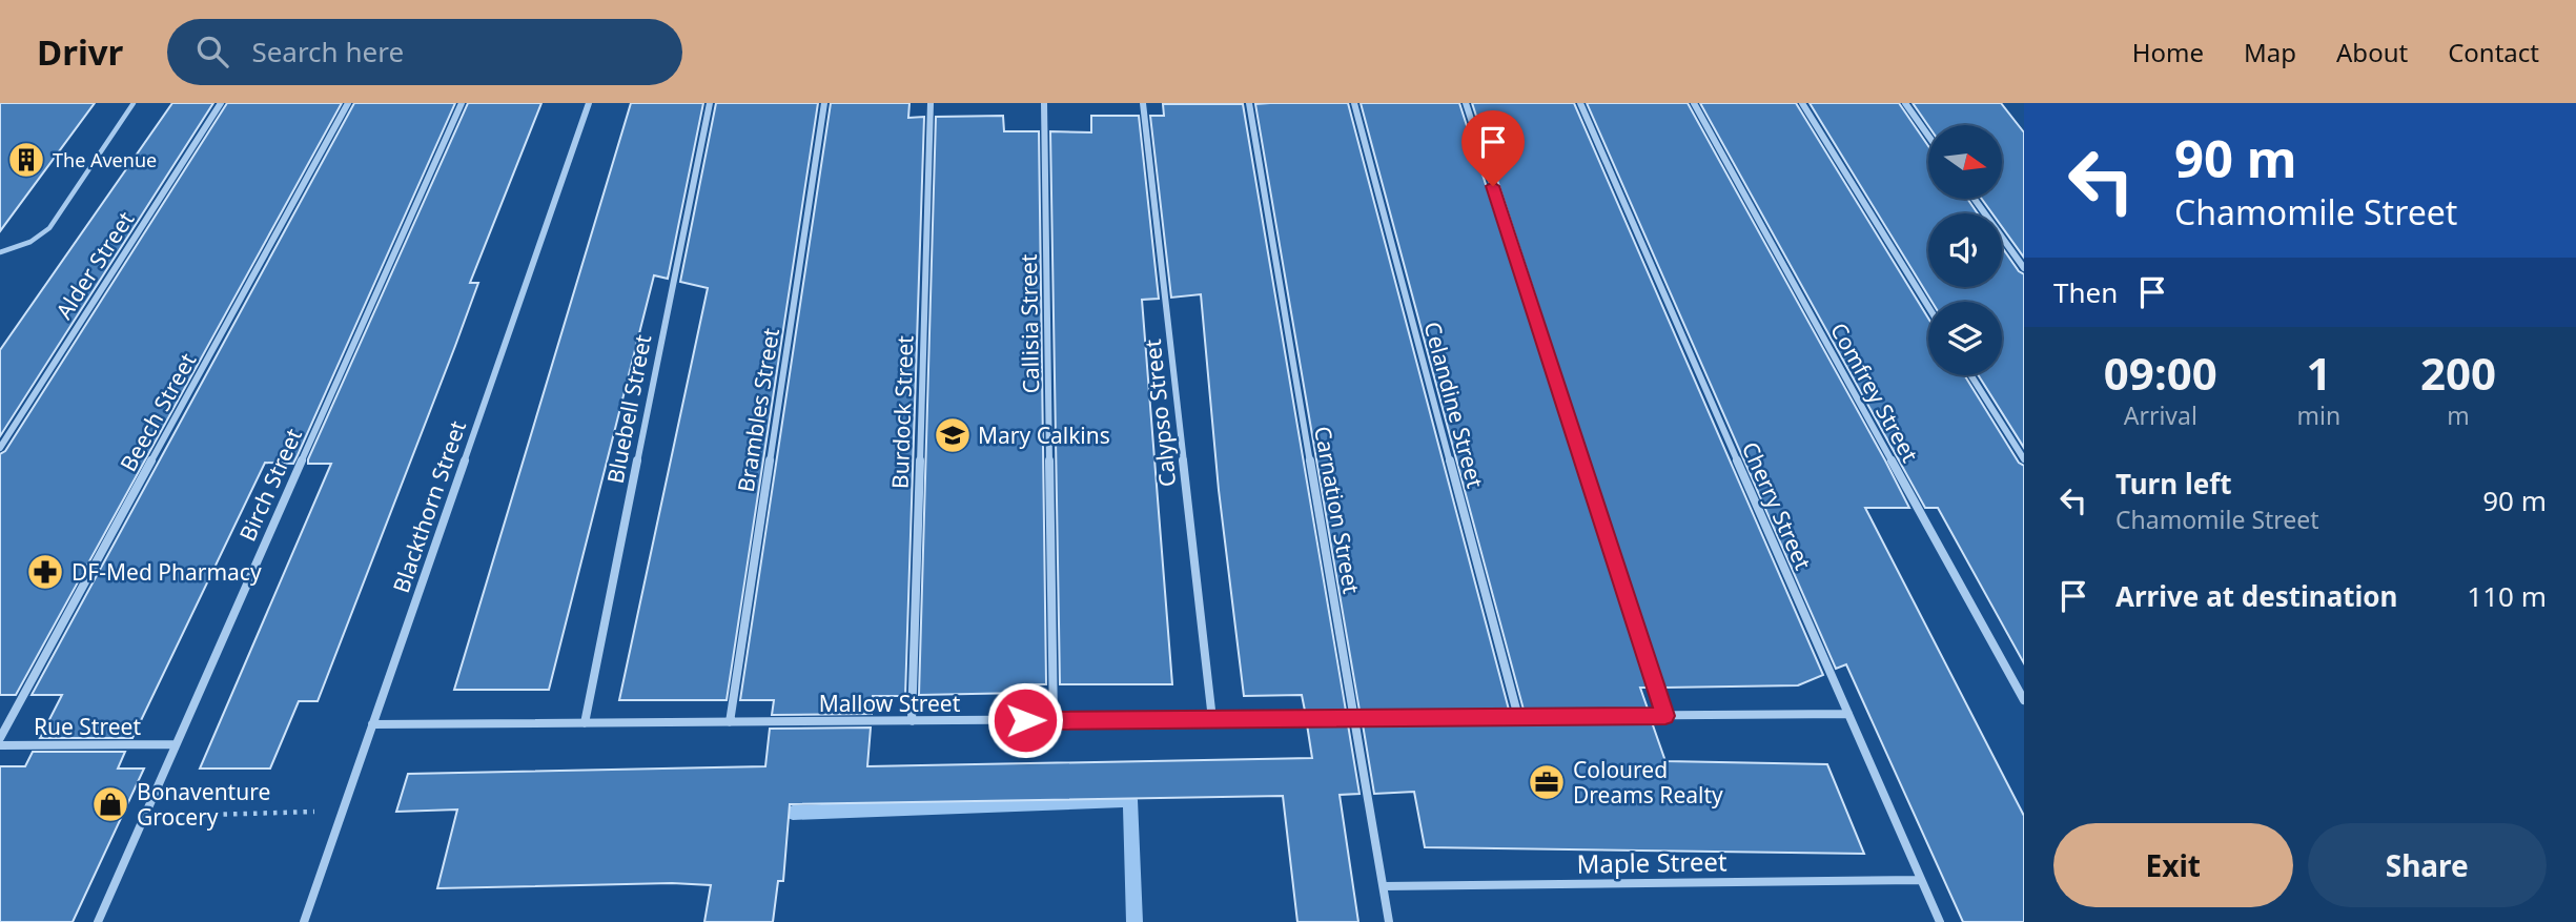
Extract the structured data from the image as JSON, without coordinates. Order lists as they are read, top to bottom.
{
  "streets": {
    "street": [
      "Alder Street",
      "Callisia Street",
      "Comfrey Street",
      "Celandine Street",
      "Bluebell Street",
      "Brambles Street",
      "Beech Street",
      "Burdock Street",
      "Calypso Street",
      "Birch Street",
      "Cherry Street",
      "Blackthorn Street",
      "Carnation Street",
      "Mallow Street",
      "Rue Street",
      "Maple Street"
    ]
  },
  "crossings": [
    ["Callisia Street", "Mallow Street"],
    ["Celandine Street", "Mallow Street"],
    ["Bluebell Street", "Mallow Street"],
    ["Brambles Street", "Mallow Street"],
    ["Burdock Street", "Mallow Street"],
    ["Calypso Street", "Mallow Street"],
    ["Birch Street", "Rue Street"],
    ["Cherry Street", "Mallow Street"],
    ["Cherry Street", "Maple Street"],
    ["Blackthorn Street", "Mallow Street"],
    ["Carnation Street", "Mallow Street"],
    ["Carnation Street", "Maple Street"]
  ],
  "places": {
    "building": ["The Avenue"],
    "school or university": ["Mary Calkins"],
    "pharmacy": ["DF-Med Pharmacy"],
    "office": ["Coloured Dreams Realty"],
    "shop": ["Bonaventure Grocery"]
  },
  "north": "right",
  "page": {
    "header": "Drivr",
    "search": "Search here",
    "nav": [
      "Home",
      "Map",
      "About",
      "Contact"
    ],
    "turn": ["90 m", "Chamomile Street"],
    "then": "Then",
    "eta": [
      "09:00",
      "Arrival",
      "1",
      "min",
      "200",
      "m"
    ],
    "list": [
      {
        "name": "Turn left",
        "note": "Chamomile Street",
        "value": "90 m"
      },
      {
        "name": "Arrive at destination",
        "value": "110 m"
      }
    ],
    "buttons": ["Exit", "Share"]
  }
}
